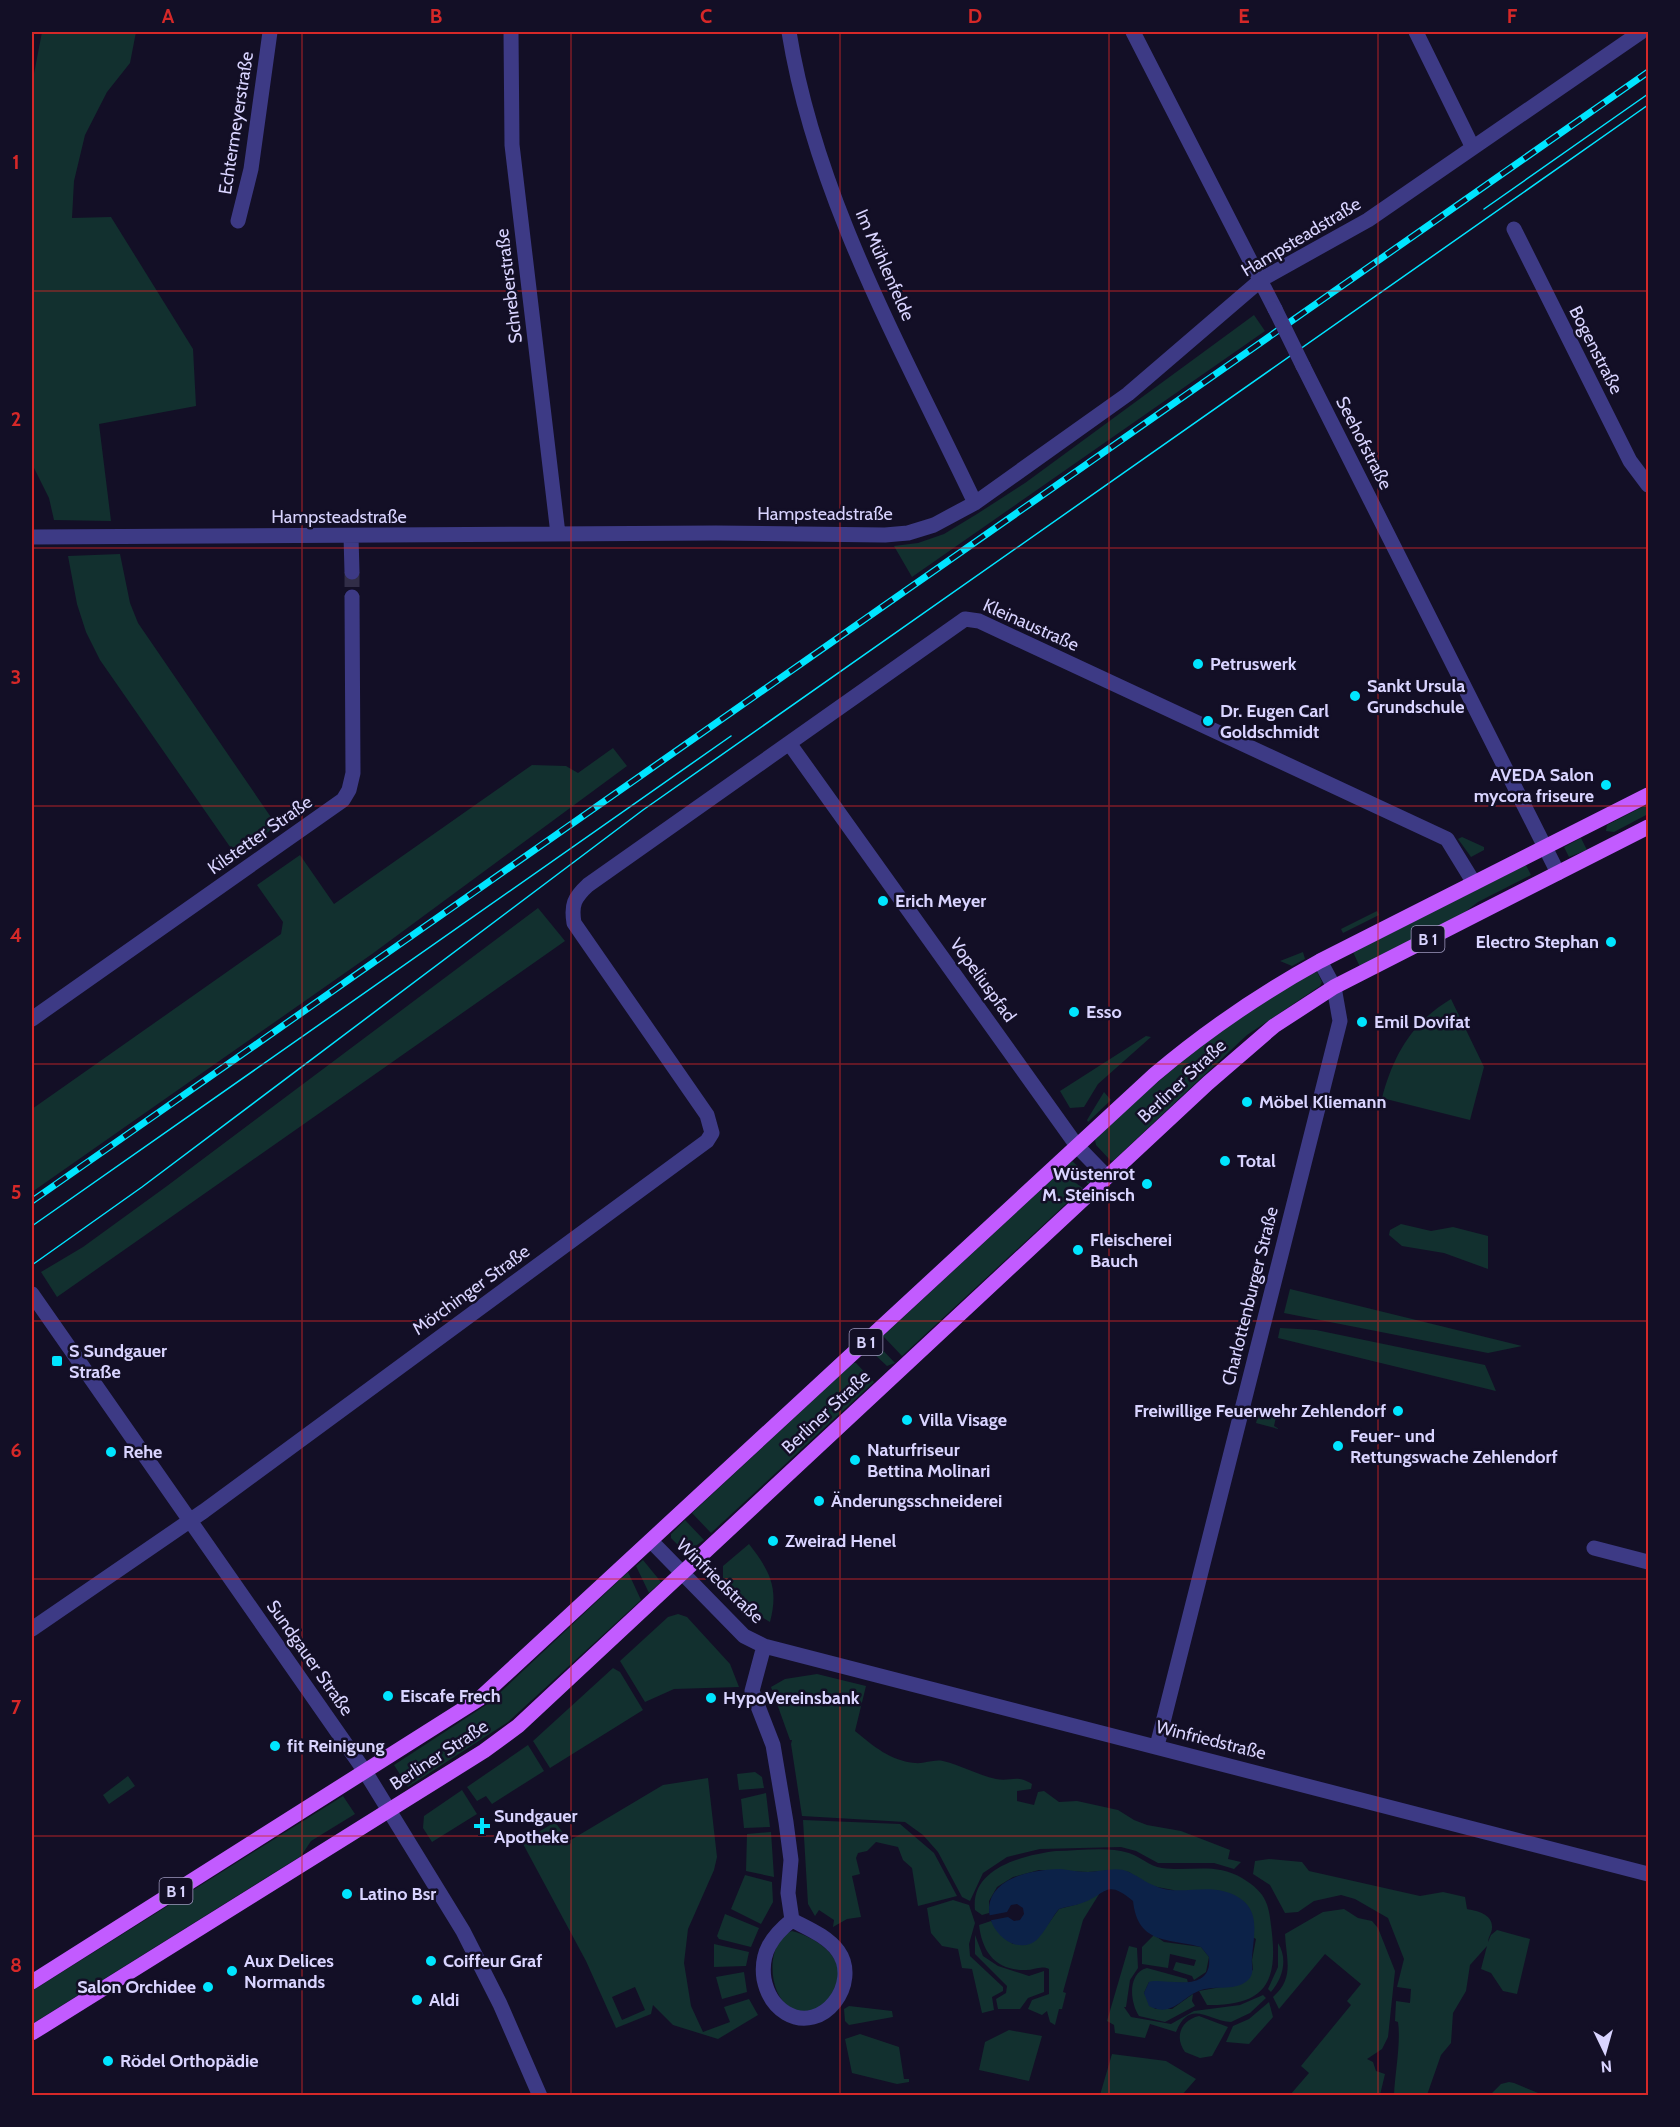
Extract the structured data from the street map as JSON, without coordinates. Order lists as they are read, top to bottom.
{
  "streets": {
    "main road": ["B 1", "Berliner Straße"],
    "street": [
      "Echtermeyerstraße",
      "Hampsteadstraße",
      "Im Mühlenfelde",
      "Schreberstraße",
      "Bogenstraße",
      "Seehofstraße",
      "Kleinaustraße",
      "Kilstetter Straße",
      "Vopeliuspfad",
      "Mörchinger Straße",
      "Charlottenburger Straße",
      "Winfriedstraße",
      "Sundgauer Straße"
    ]
  },
  "crossings": [
    ["Hampsteadstraße", "Im Mühlenfelde"],
    ["Hampsteadstraße", "Schreberstraße"],
    ["Hampsteadstraße", "Seehofstraße"],
    ["Seehofstraße", "Berliner Straße"],
    ["Kleinaustraße", "Vopeliuspfad"],
    ["Kleinaustraße", "Berliner Straße"],
    ["Kleinaustraße", "Mörchinger Straße"],
    ["Vopeliuspfad", "Berliner Straße"],
    ["Berliner Straße", "Charlottenburger Straße"],
    ["Berliner Straße", "Winfriedstraße"],
    ["Berliner Straße", "Sundgauer Straße"],
    ["Mörchinger Straße", "Sundgauer Straße"],
    ["Charlottenburger Straße", "Winfriedstraße"]
  ],
  "places": {
    "other": [
      "Petruswerk",
      "Sankt Ursula Grundschule",
      "Dr. Eugen Carl Goldschmidt",
      "AVEDA Salon mycora friseure",
      "Erich Meyer",
      "Electro Stephan",
      "Esso",
      "Emil Dovifat",
      "Möbel Kliemann",
      "Total",
      "Wüstenrot M. Steinisch",
      "Fleischerei Bauch",
      "Freiwillige Feuerwehr Zehlendorf",
      "Villa Visage",
      "Feuer- und Rettungswache Zehlendorf",
      "Rehe",
      "Naturfriseur Bettina Molinari",
      "Änderungsschneiderei",
      "Zweirad Henel",
      "Eiscafe Frech",
      "HypoVereinsbank",
      "fit Reinigung",
      "Latino Bsr",
      "Coiffeur Graf",
      "Aux Delices Normands",
      "Salon Orchidee",
      "Aldi",
      "Rödel Orthopädie"
    ],
    "transit": ["S Sundgauer Straße"],
    "health": ["Sundgauer Apotheke"]
  },
  "north": "bottom",
  "grid": {
    "columns": [
      "A",
      "B",
      "C",
      "D",
      "E",
      "F"
    ],
    "rows": [
      "1",
      "2",
      "3",
      "4",
      "5",
      "6",
      "7",
      "8"
    ]
  }
}
